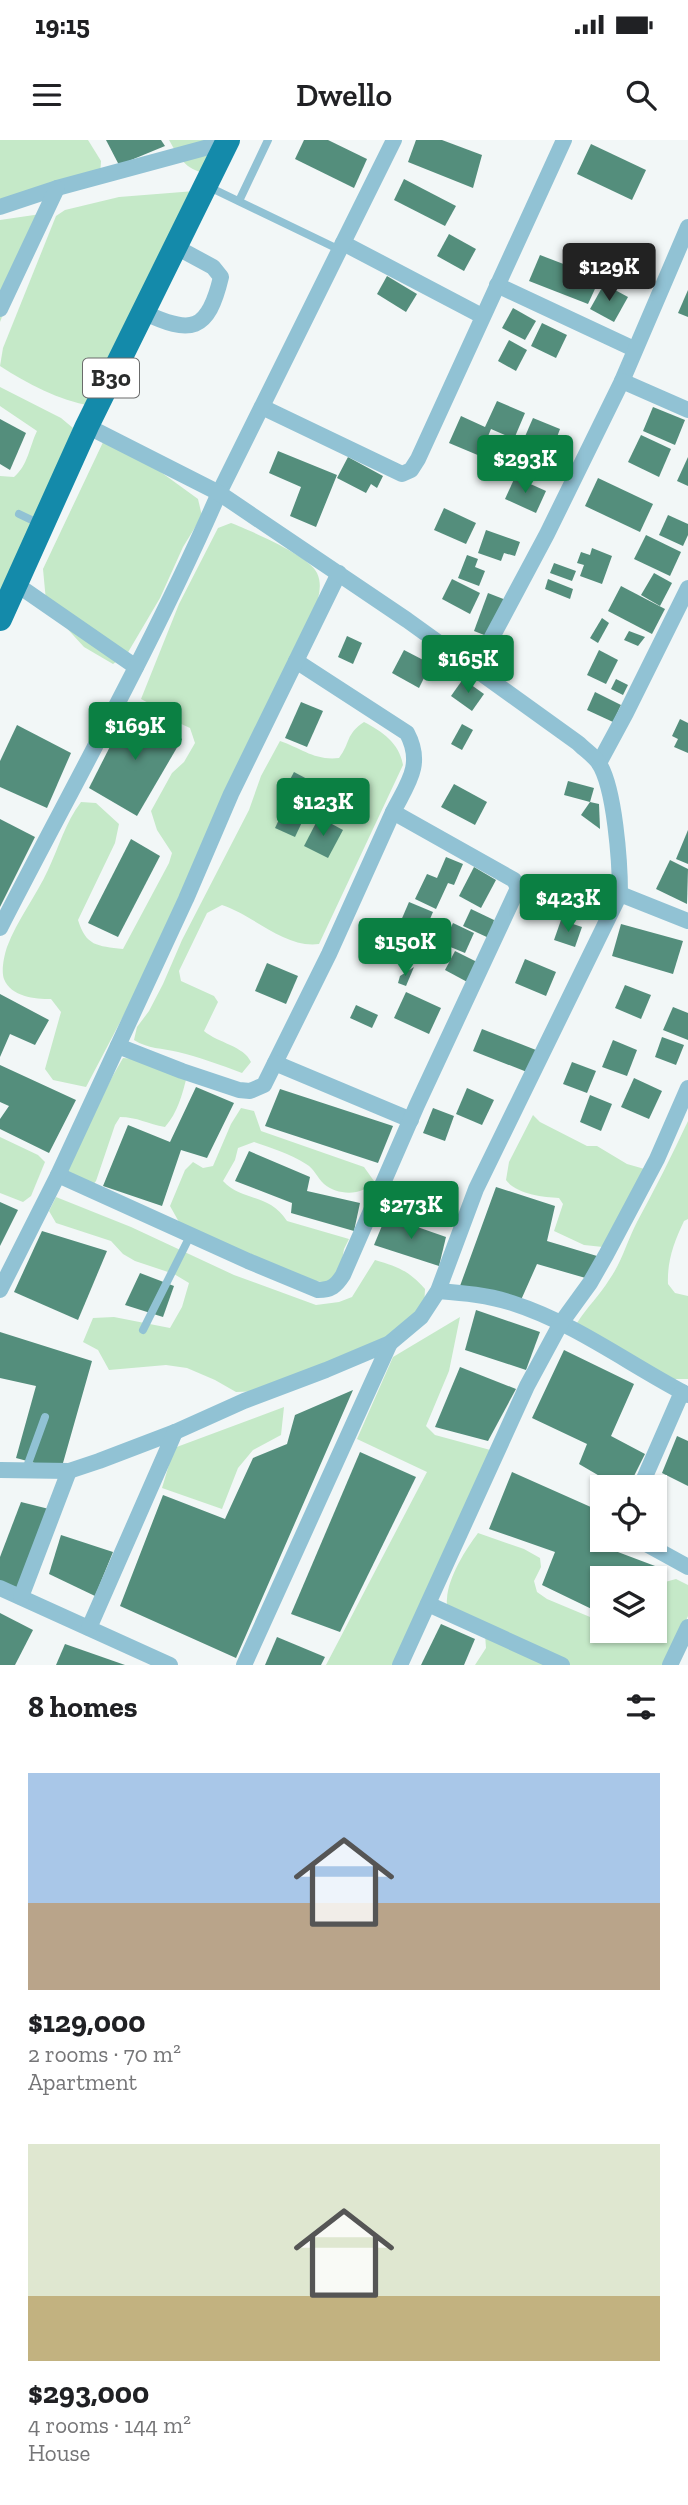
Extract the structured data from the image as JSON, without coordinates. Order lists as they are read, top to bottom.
{
  "streets": {
    "highway": ["B30"]
  },
  "page": {
    "status": "19:15",
    "header": "Dwello",
    "price": [
      "$129K",
      "$293K",
      "$165K",
      "$169K",
      "$123K",
      "$423K",
      "$150K",
      "$273K"
    ],
    "heading": "8 homes",
    "list": [
      {
        "name": "$129,000",
        "note": "2 rooms · 70 m² · Apartment"
      },
      {
        "name": "$293,000",
        "note": "4 rooms · 144 m² · House"
      }
    ]
  }
}
